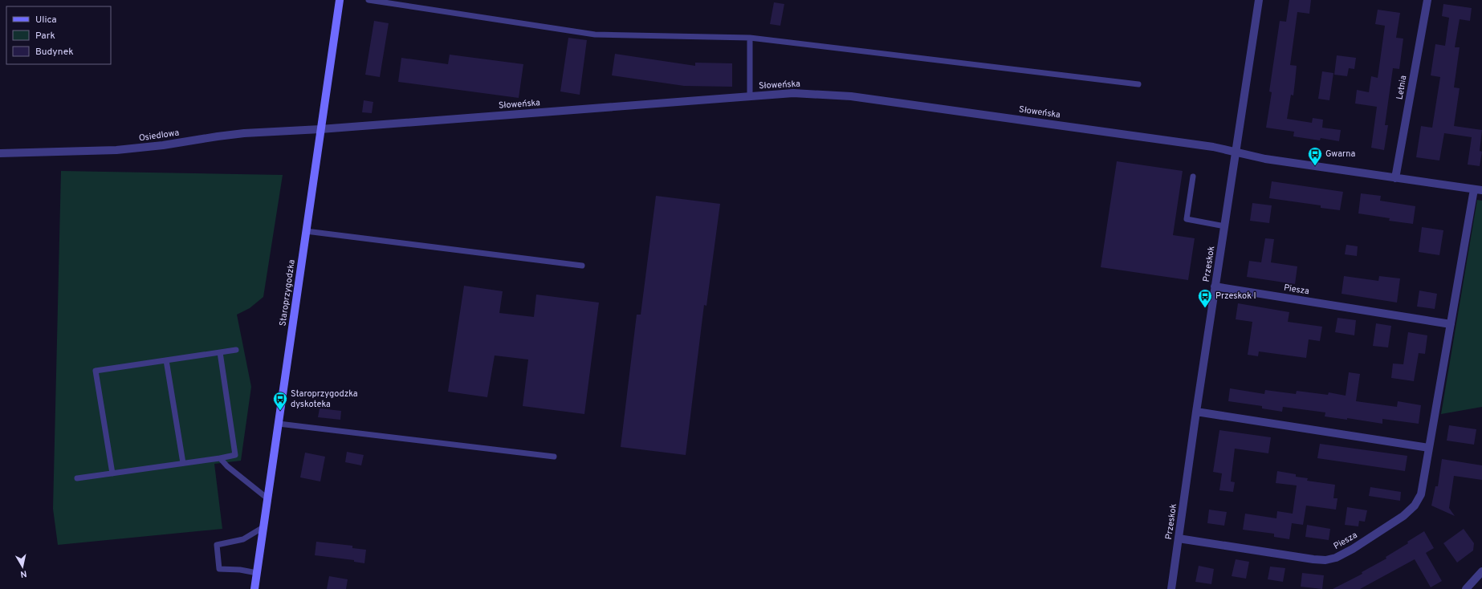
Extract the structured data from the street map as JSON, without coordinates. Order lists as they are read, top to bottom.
{
  "streets": {
    "street": [
      "Słoweńska",
      "Letnia",
      "Osiedlowa",
      "Przeskok",
      "Piesza",
      "Staroprzygodzka"
    ]
  },
  "crossings": [
    ["Słoweńska", "Osiedlowa"],
    ["Słoweńska", "Przeskok"],
    ["Słoweńska", "Staroprzygodzka"],
    ["Osiedlowa", "Staroprzygodzka"],
    ["Przeskok", "Piesza"]
  ],
  "places": {
    "bus stop": ["Gwarna", "Przeskok I", "Staroprzygodzka dyskoteka"]
  },
  "legend": ["Ulica", "Park", "Budynek"],
  "north": "bottom"
}
